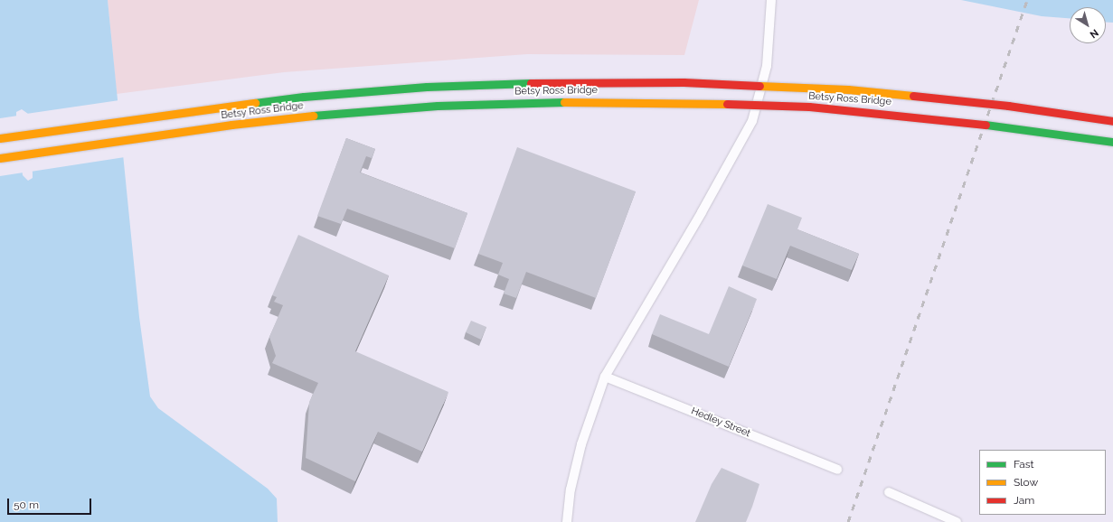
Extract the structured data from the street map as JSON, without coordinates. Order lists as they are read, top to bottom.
{
  "streets": {
    "highway": ["Betsy Ross Bridge"],
    "street": ["Hedley Street"]
  },
  "legend": ["Fast", "Slow", "Jam"],
  "scale_bar": "50 m",
  "north": "bottom right"
}
